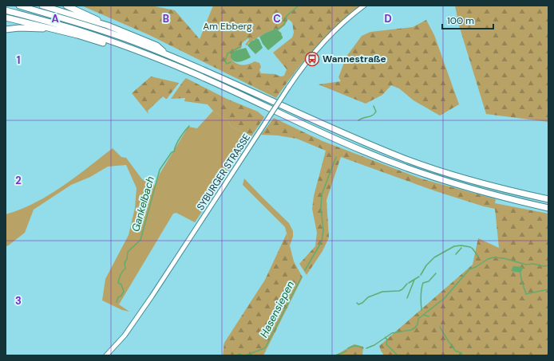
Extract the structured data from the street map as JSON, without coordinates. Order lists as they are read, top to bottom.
{
  "streets": {
    "street": ["SYBURGER STRASSE"]
  },
  "water": ["Gankelbach", "Hasensiepen"],
  "parks": ["Am Ebberg"],
  "places": {
    "bus stop": ["Wannestraße"]
  },
  "scale_bar": "100 m",
  "grid": {
    "columns": [
      "A",
      "B",
      "C",
      "D"
    ],
    "rows": ["1", "2", "3"]
  }
}
